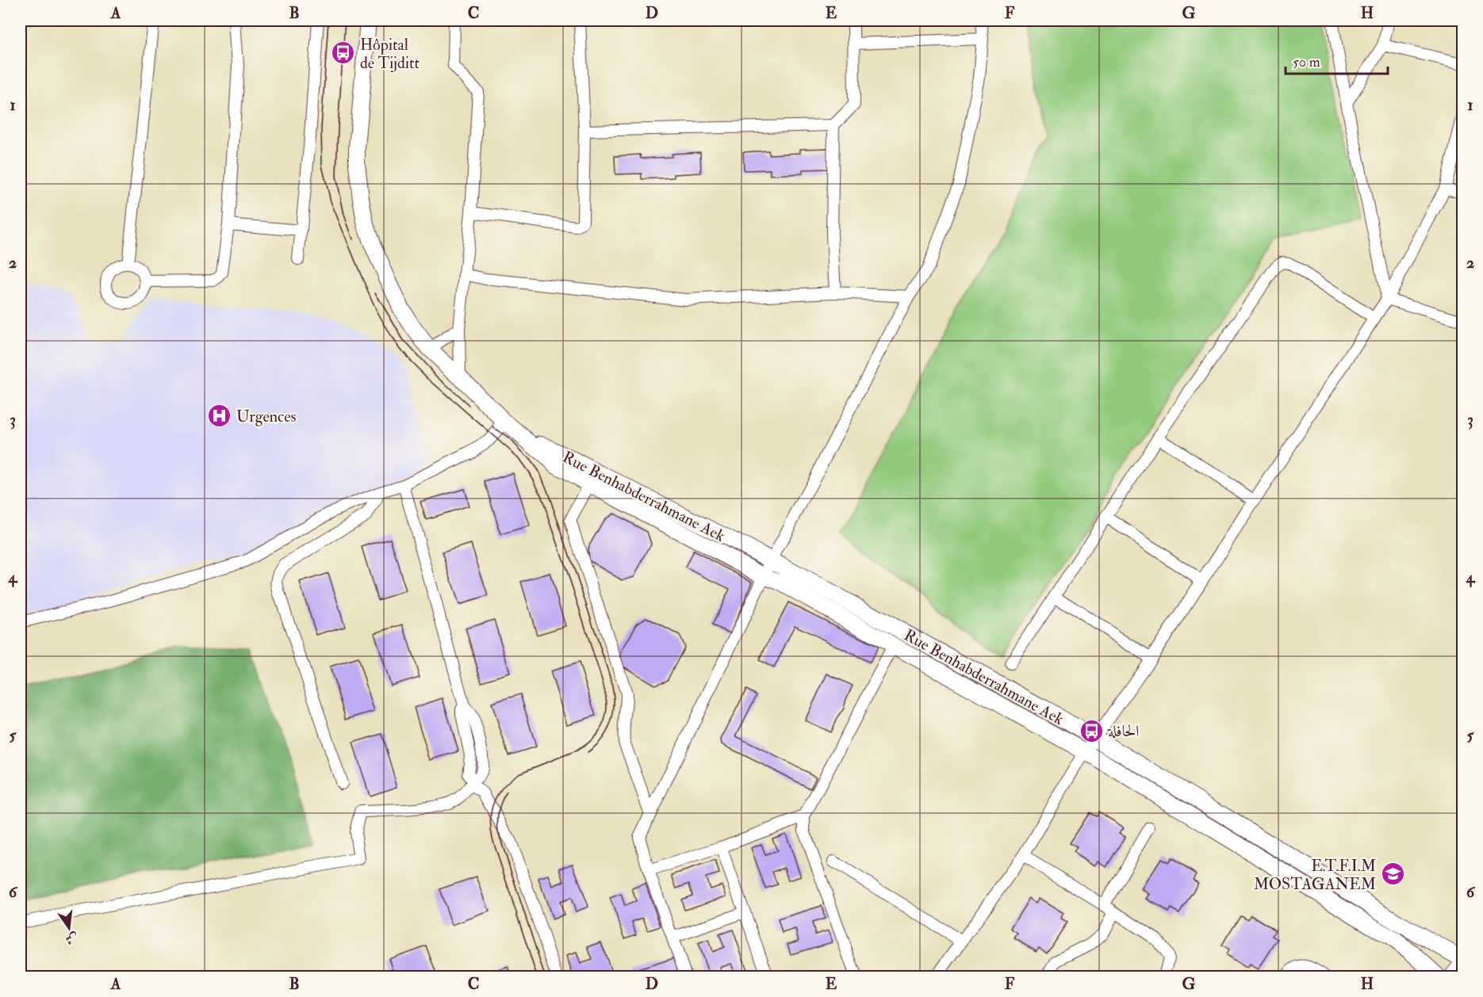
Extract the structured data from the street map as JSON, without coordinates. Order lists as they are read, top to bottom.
{
  "streets": {
    "main road": ["Rue Benhabderrahmane Aek"]
  },
  "places": {
    "bus stop": ["Hôpital de Tijditt", "الحافلة"],
    "hospital": ["Urgences"],
    "school or university": ["E.T.F.I.M MOSTAGANEM"]
  },
  "scale_bar": "50 m",
  "north": "bottom",
  "grid": {
    "columns": [
      "A",
      "B",
      "C",
      "D",
      "E",
      "F",
      "G",
      "H"
    ],
    "rows": [
      "1",
      "2",
      "3",
      "4",
      "5",
      "6"
    ]
  }
}
